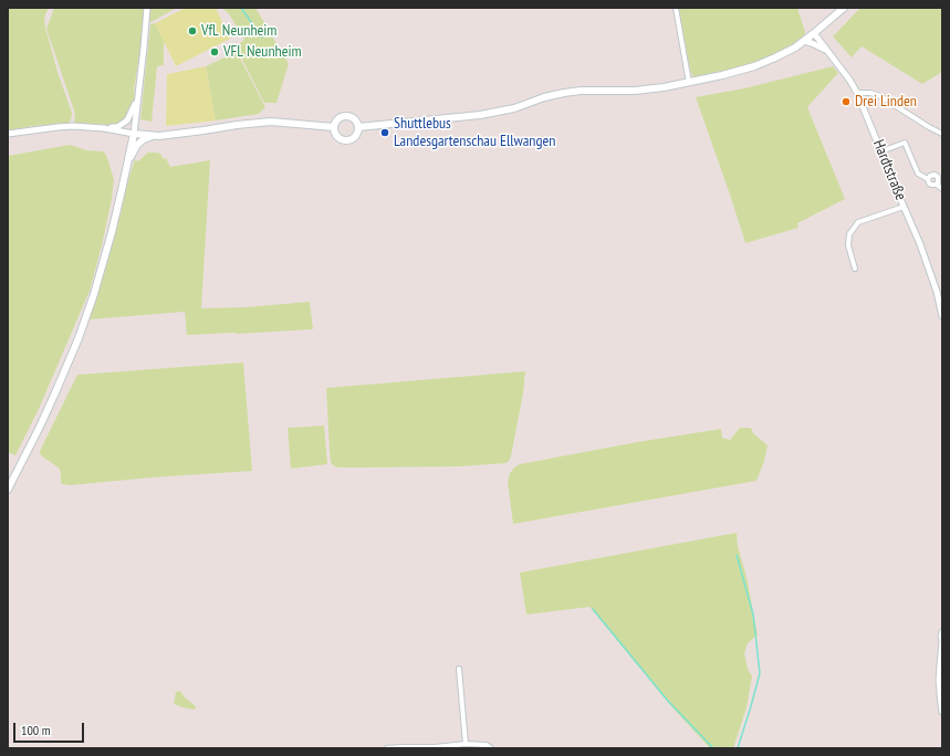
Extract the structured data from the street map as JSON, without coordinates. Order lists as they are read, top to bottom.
{
  "streets": {
    "street": ["Hardtstraße"]
  },
  "places": [
    "VfL Neunheim",
    "VFL Neunheim",
    "Drei Linden",
    "Shuttlebus Landesgartenschau Ellwangen"
  ],
  "scale_bar": "100 m"
}
